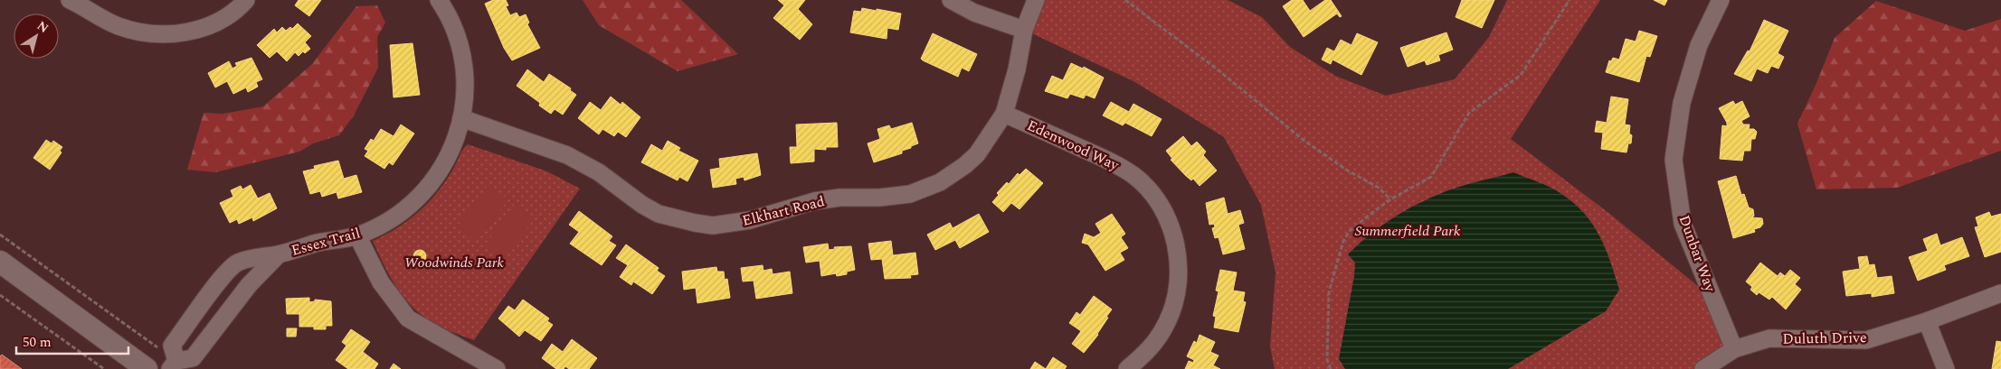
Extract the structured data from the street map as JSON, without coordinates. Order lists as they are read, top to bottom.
{
  "streets": {
    "street": [
      "Edenwood Way",
      "Elkhart Road",
      "Essex Trail",
      "Dunbar Way",
      "Duluth Drive"
    ]
  },
  "crossings": [
    ["Edenwood Way", "Elkhart Road"],
    ["Elkhart Road", "Essex Trail"],
    ["Dunbar Way", "Duluth Drive"]
  ],
  "parks": ["Summerfield Park", "Woodwinds Park"],
  "scale_bar": "50 m",
  "north": "top right"
}
